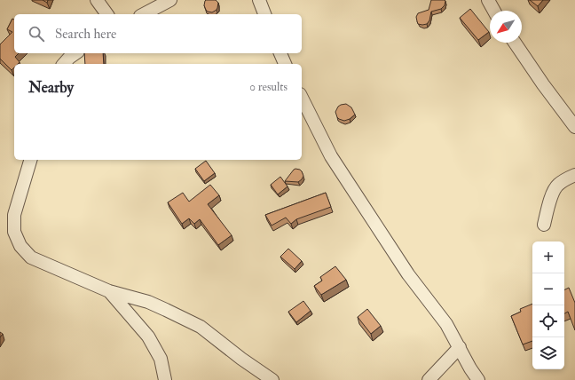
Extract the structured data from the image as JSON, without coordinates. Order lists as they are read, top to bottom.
{
  "north": "bottom left",
  "page": {
    "search": "Search here",
    "heading": ["Nearby", "0 results"],
    "map_buttons": ["+", "−"]
  }
}
